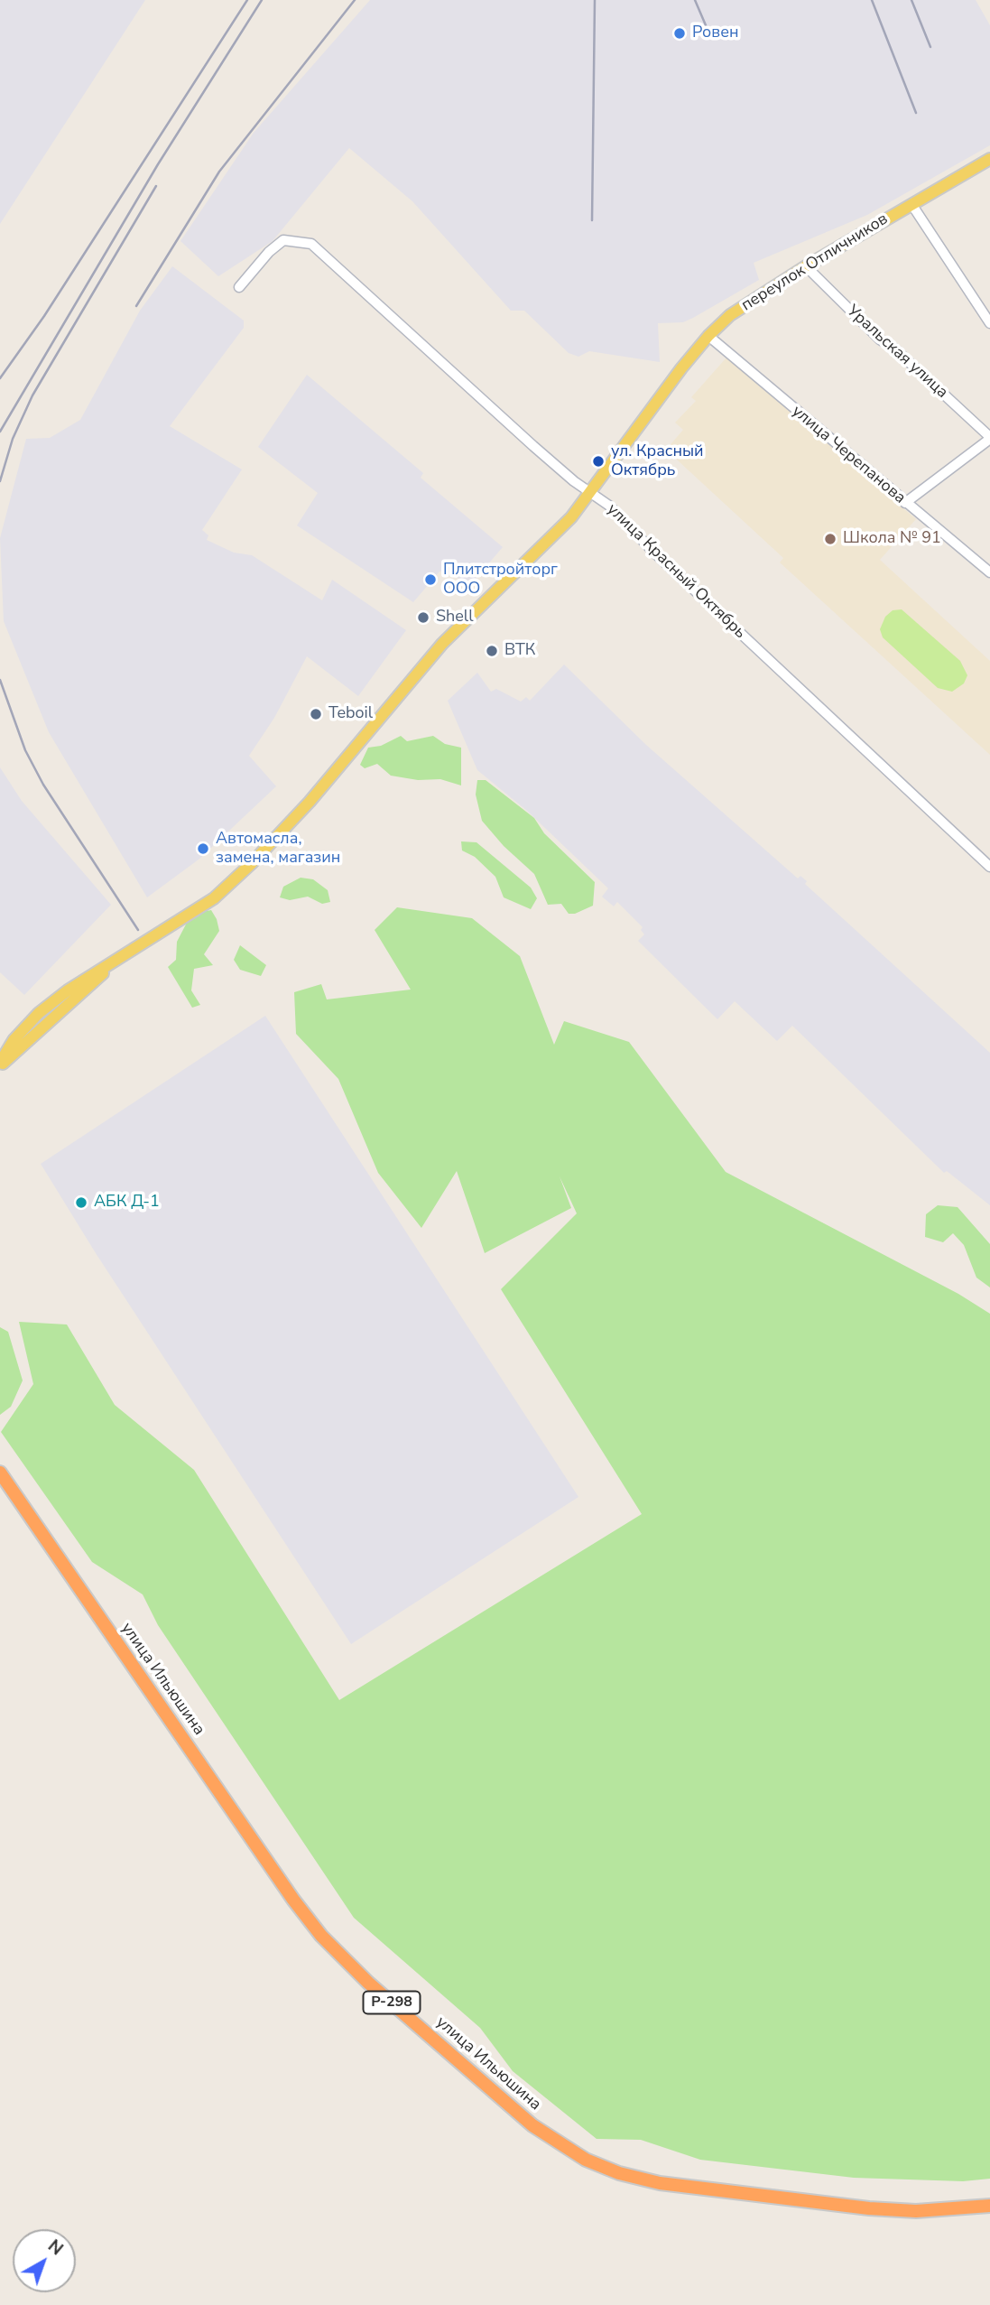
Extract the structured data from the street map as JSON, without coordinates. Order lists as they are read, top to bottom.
{
  "streets": {
    "highway": ["улица Ильюшина", "Р-298"],
    "main road": ["переулок Отличников"],
    "street": ["Уральская улица", "улица Черепанова", "улица Красный Октябрь"]
  },
  "crossings": [
    ["переулок Отличников", "Уральская улица"],
    ["переулок Отличников", "улица Черепанова"],
    ["переулок Отличников", "улица Красный Октябрь"]
  ],
  "places": [
    "Ровен",
    "ул. Красный Октябрь",
    "Школа № 91",
    "Плитстройторг ООО",
    "Shell",
    "ВТК",
    "Teboil",
    "Автомасла, замена, магазин",
    "АБК Д-1"
  ],
  "north": "top right"
}
